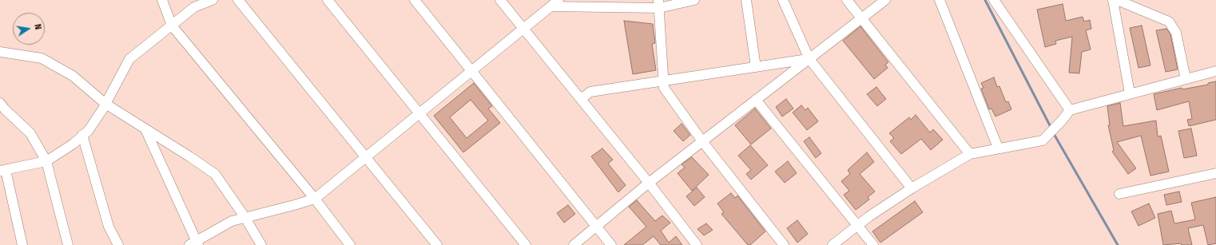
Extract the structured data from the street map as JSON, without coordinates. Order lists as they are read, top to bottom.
{
  "north": "right"
}
